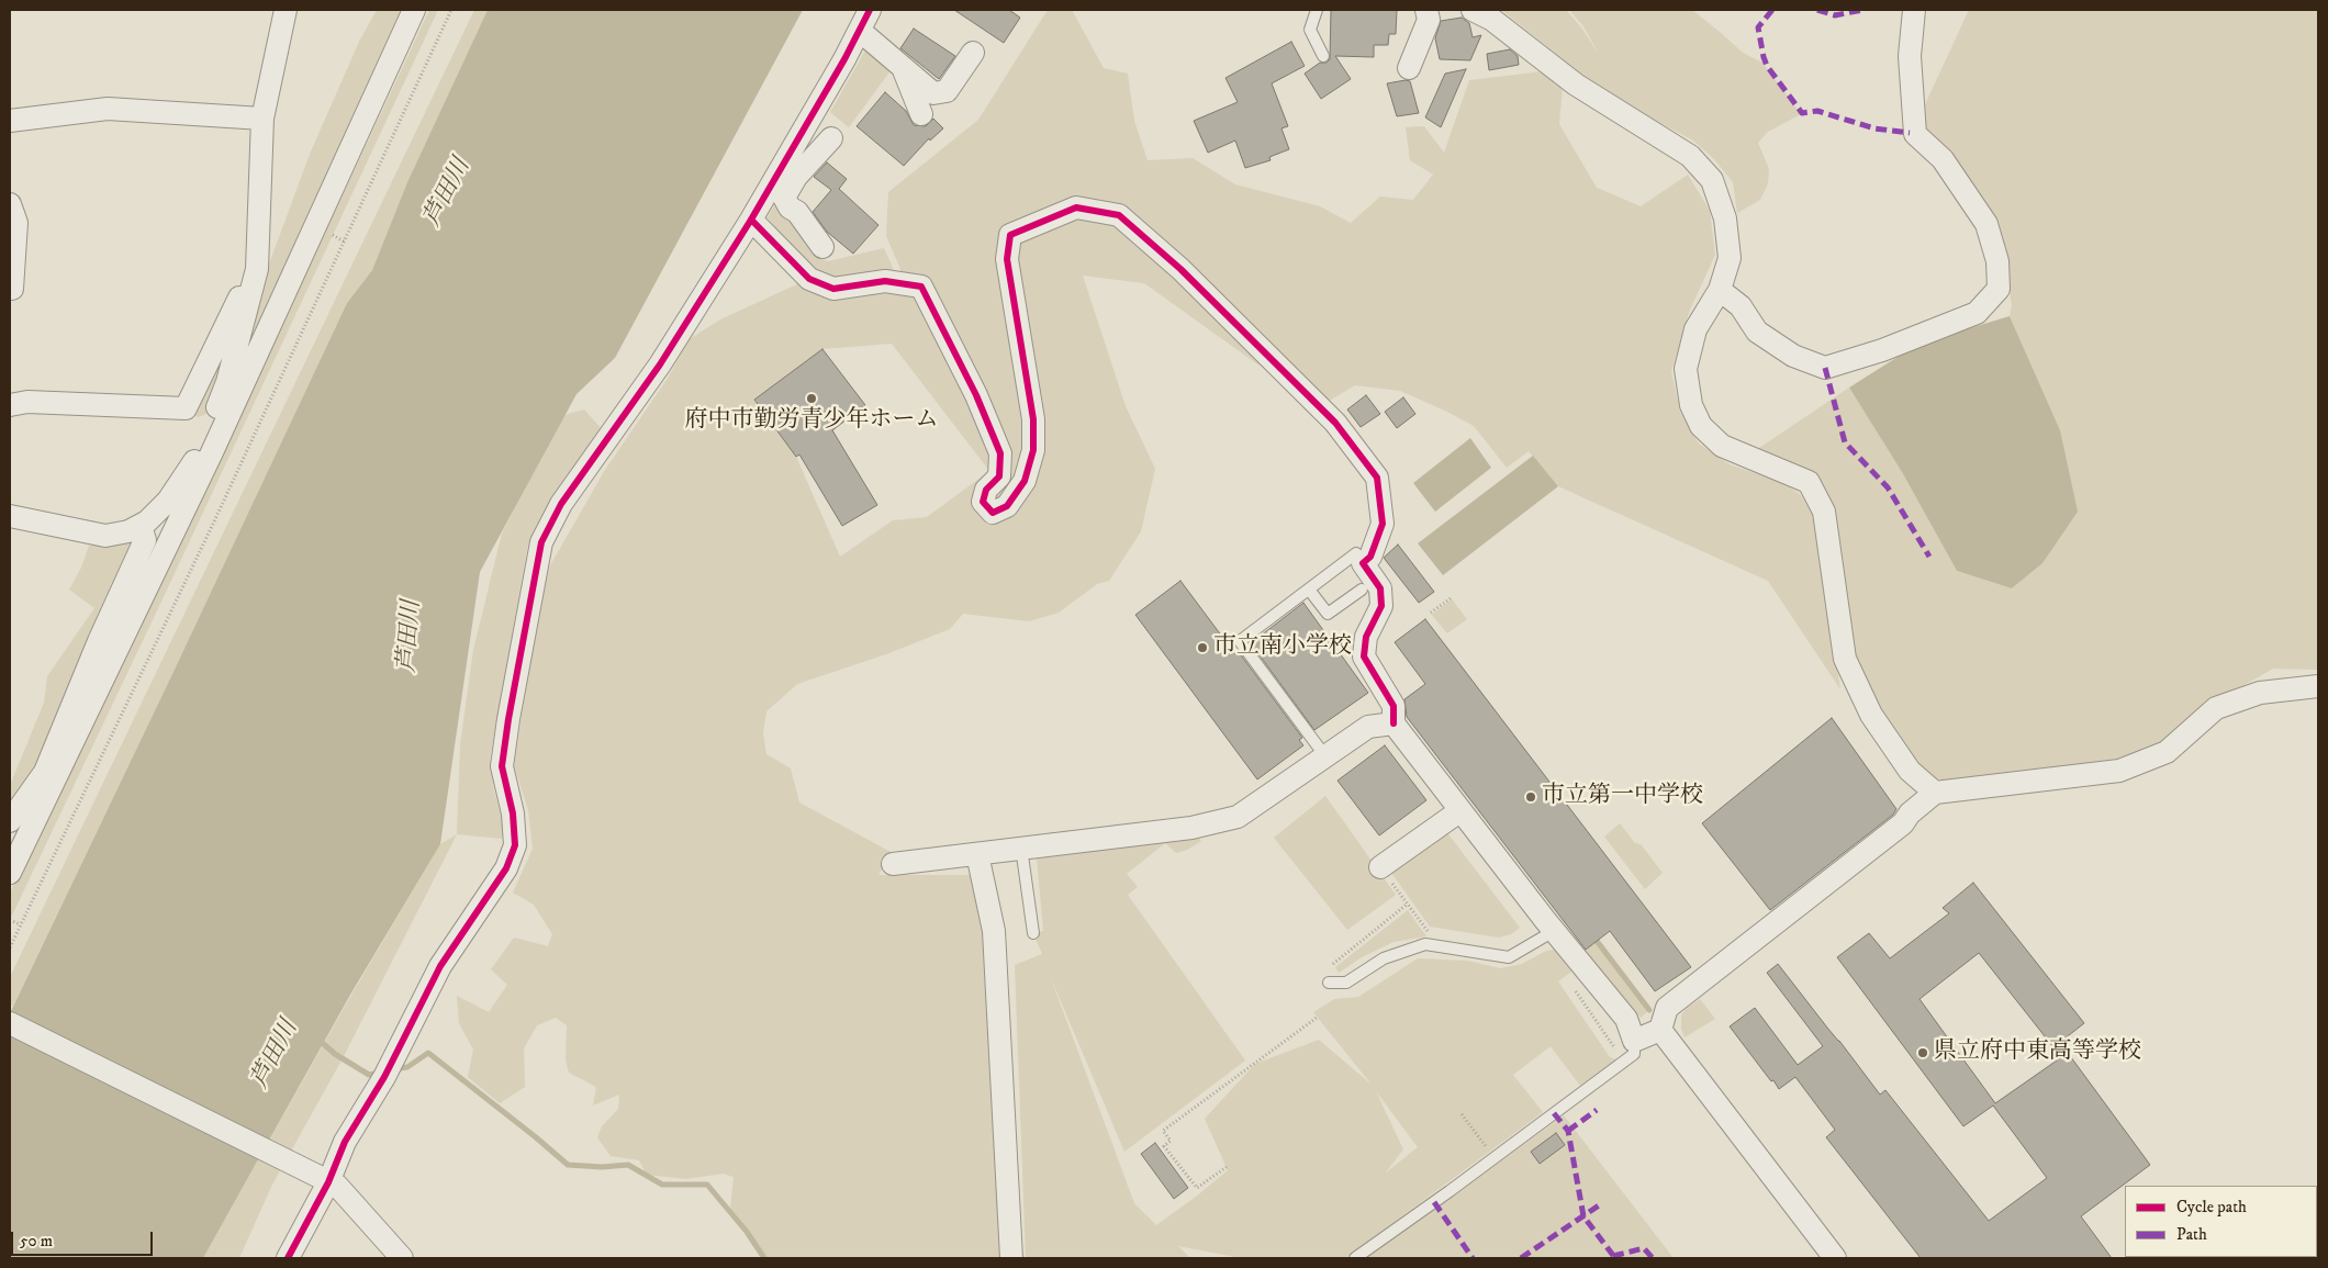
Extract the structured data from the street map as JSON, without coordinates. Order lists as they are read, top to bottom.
{
  "water": ["芦田川"],
  "places": [
    "府中市勤労青少年ホーム",
    "市立南小学校",
    "市立第一中学校",
    "県立府中東高等学校"
  ],
  "legend": ["Cycle path", "Path"],
  "scale_bar": "50 m"
}
